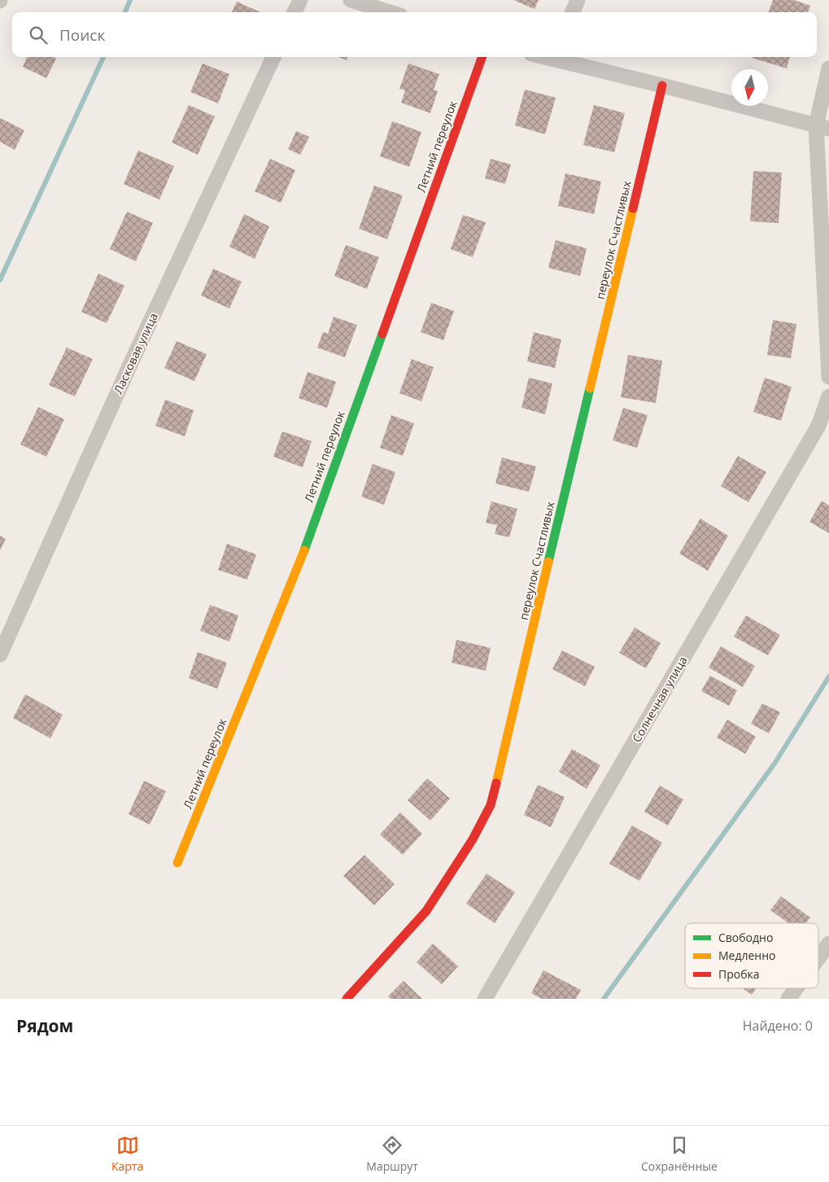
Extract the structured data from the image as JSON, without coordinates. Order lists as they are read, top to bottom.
{
  "streets": {
    "street": [
      "Летний переулок",
      "переулок Счастливых",
      "Ласковая улица",
      "Солнечная улица"
    ]
  },
  "legend": ["Свободно", "Медленно", "Пробка"],
  "north": "bottom",
  "page": {
    "search": "Поиск",
    "heading": ["Рядом", "Найдено: 0"],
    "nav": ["Карта", "Маршрут", "Сохранённые"]
  }
}
